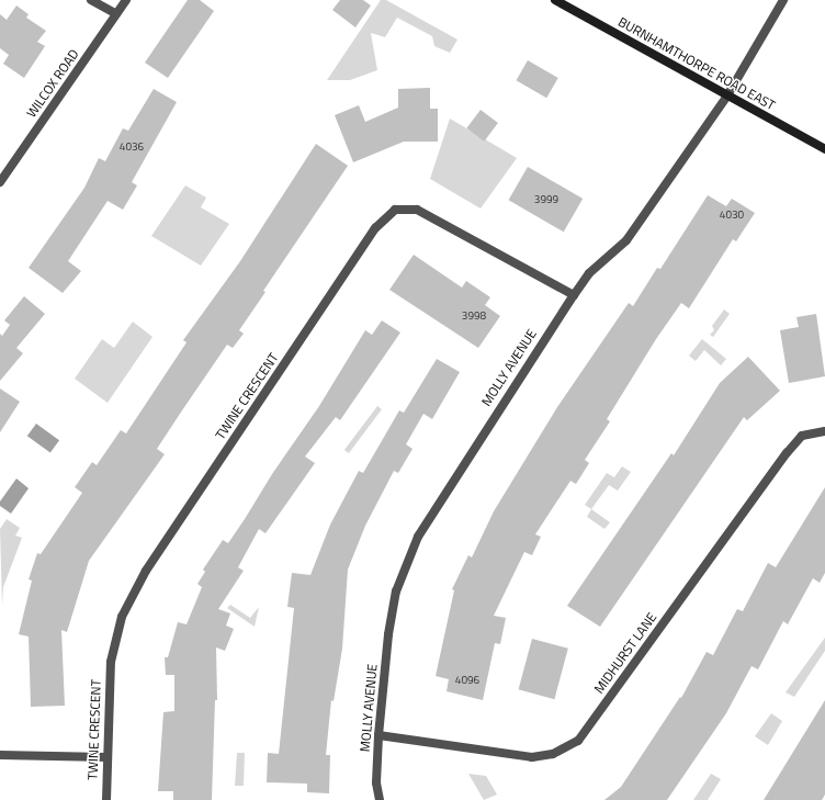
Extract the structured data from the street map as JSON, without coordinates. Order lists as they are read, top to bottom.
{
  "streets": {
    "main road": ["BURNHAMTHORPE ROAD EAST"],
    "street": [
      "WILCOX ROAD",
      "MOLLY AVENUE",
      "TWINE CRESCENT",
      "MIDHURST LANE"
    ]
  },
  "crossings": [
    ["BURNHAMTHORPE ROAD EAST", "MOLLY AVENUE"],
    ["MOLLY AVENUE", "TWINE CRESCENT"],
    ["MOLLY AVENUE", "MIDHURST LANE"]
  ],
  "house_numbers": [
    "4036",
    "3999",
    "4030",
    "3998",
    "4096"
  ]
}
